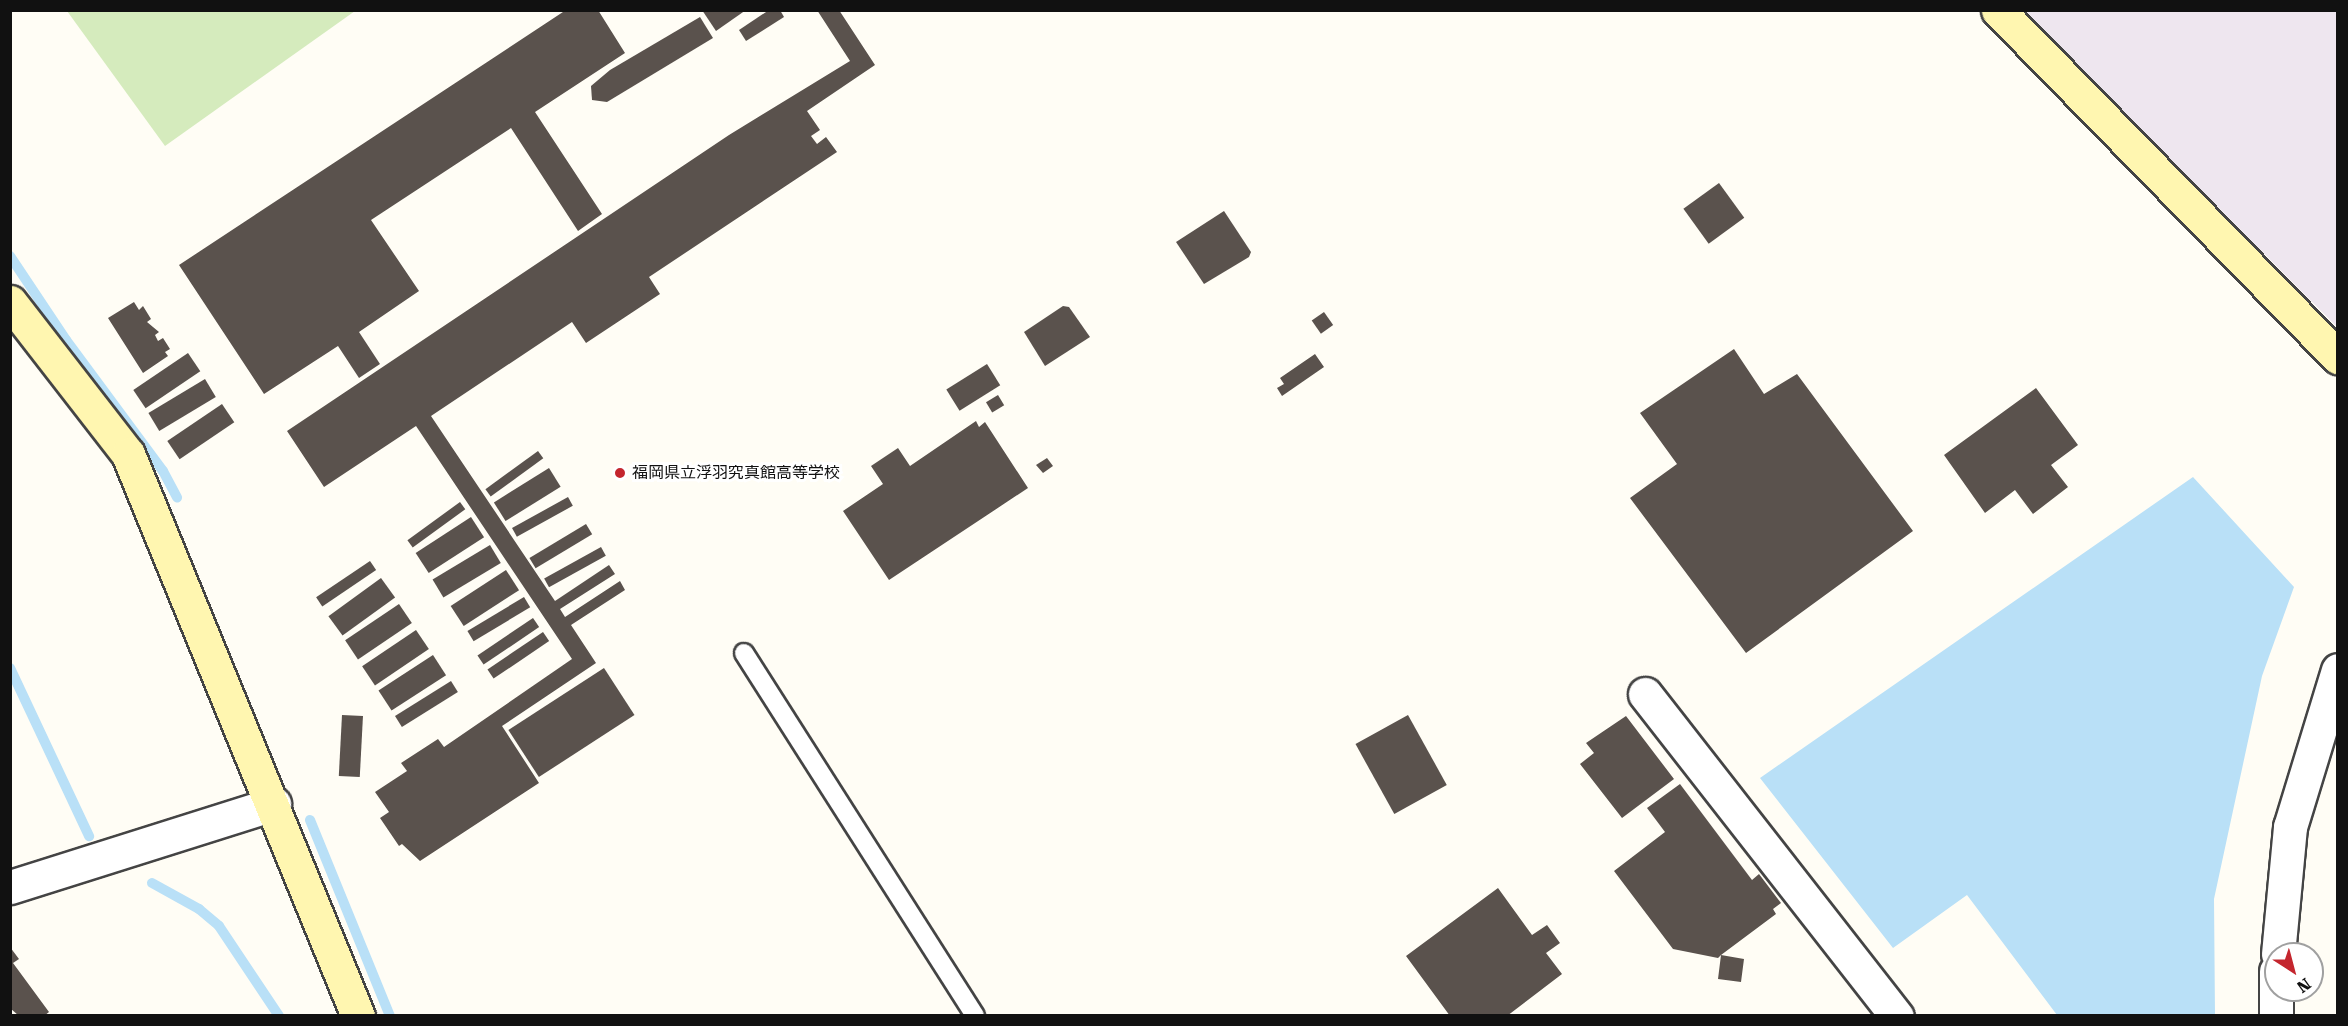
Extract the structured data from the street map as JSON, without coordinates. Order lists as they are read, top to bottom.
{
  "places": ["福岡県立浮羽究真館高等学校"],
  "north": "bottom right"
}
